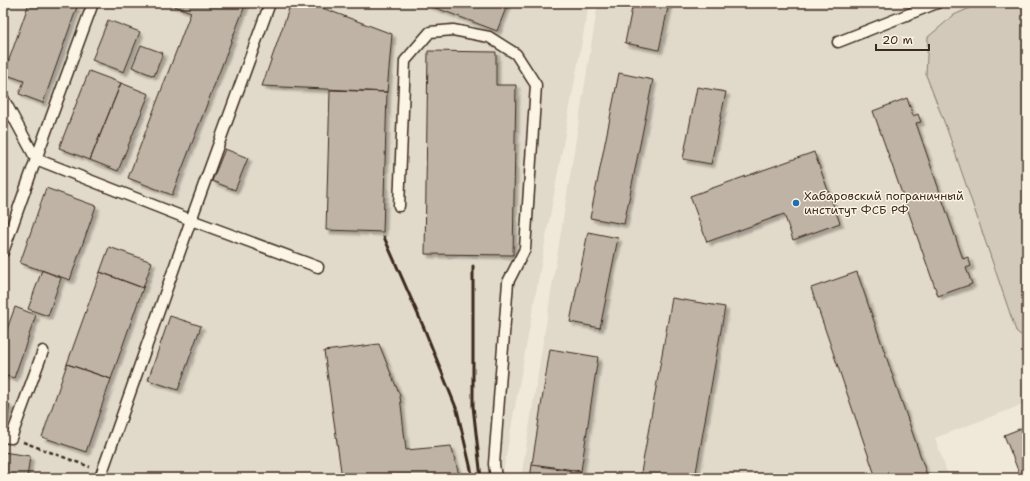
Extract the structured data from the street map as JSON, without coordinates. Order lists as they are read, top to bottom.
{
  "places": ["Хабаровский пограничный институт ФСБ РФ"],
  "scale_bar": "20 m"
}
